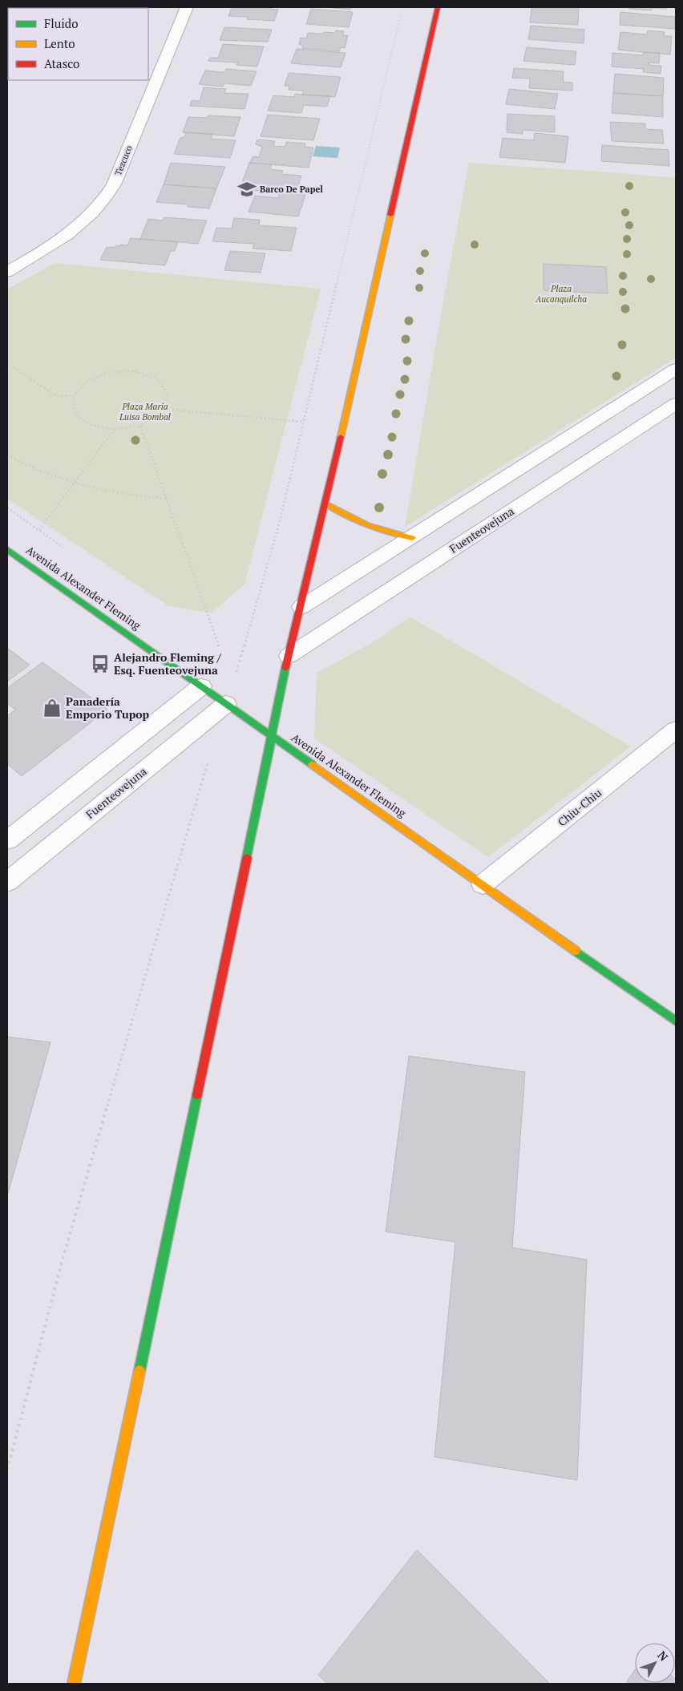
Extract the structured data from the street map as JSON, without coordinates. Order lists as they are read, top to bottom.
{
  "streets": {
    "main road": ["Avenida Alexander Fleming"],
    "street": ["Tezcuco", "Fuenteovejuna", "Chiu-Chiu"]
  },
  "crossings": [
    ["Fuenteovejuna", "Avenida Alexander Fleming"],
    ["Avenida Alexander Fleming", "Chiu-Chiu"]
  ],
  "parks": ["Plaza Aucanquilcha", "Plaza María Luisa Bombal"],
  "places": {
    "school or university": ["Barco De Papel"],
    "bus stop": ["Alejandro Fleming / Esq. Fuenteovejuna"],
    "shop": ["Panadería Emporio Tupop"]
  },
  "legend": ["Fluido", "Lento", "Atasco"],
  "north": "top right"
}
